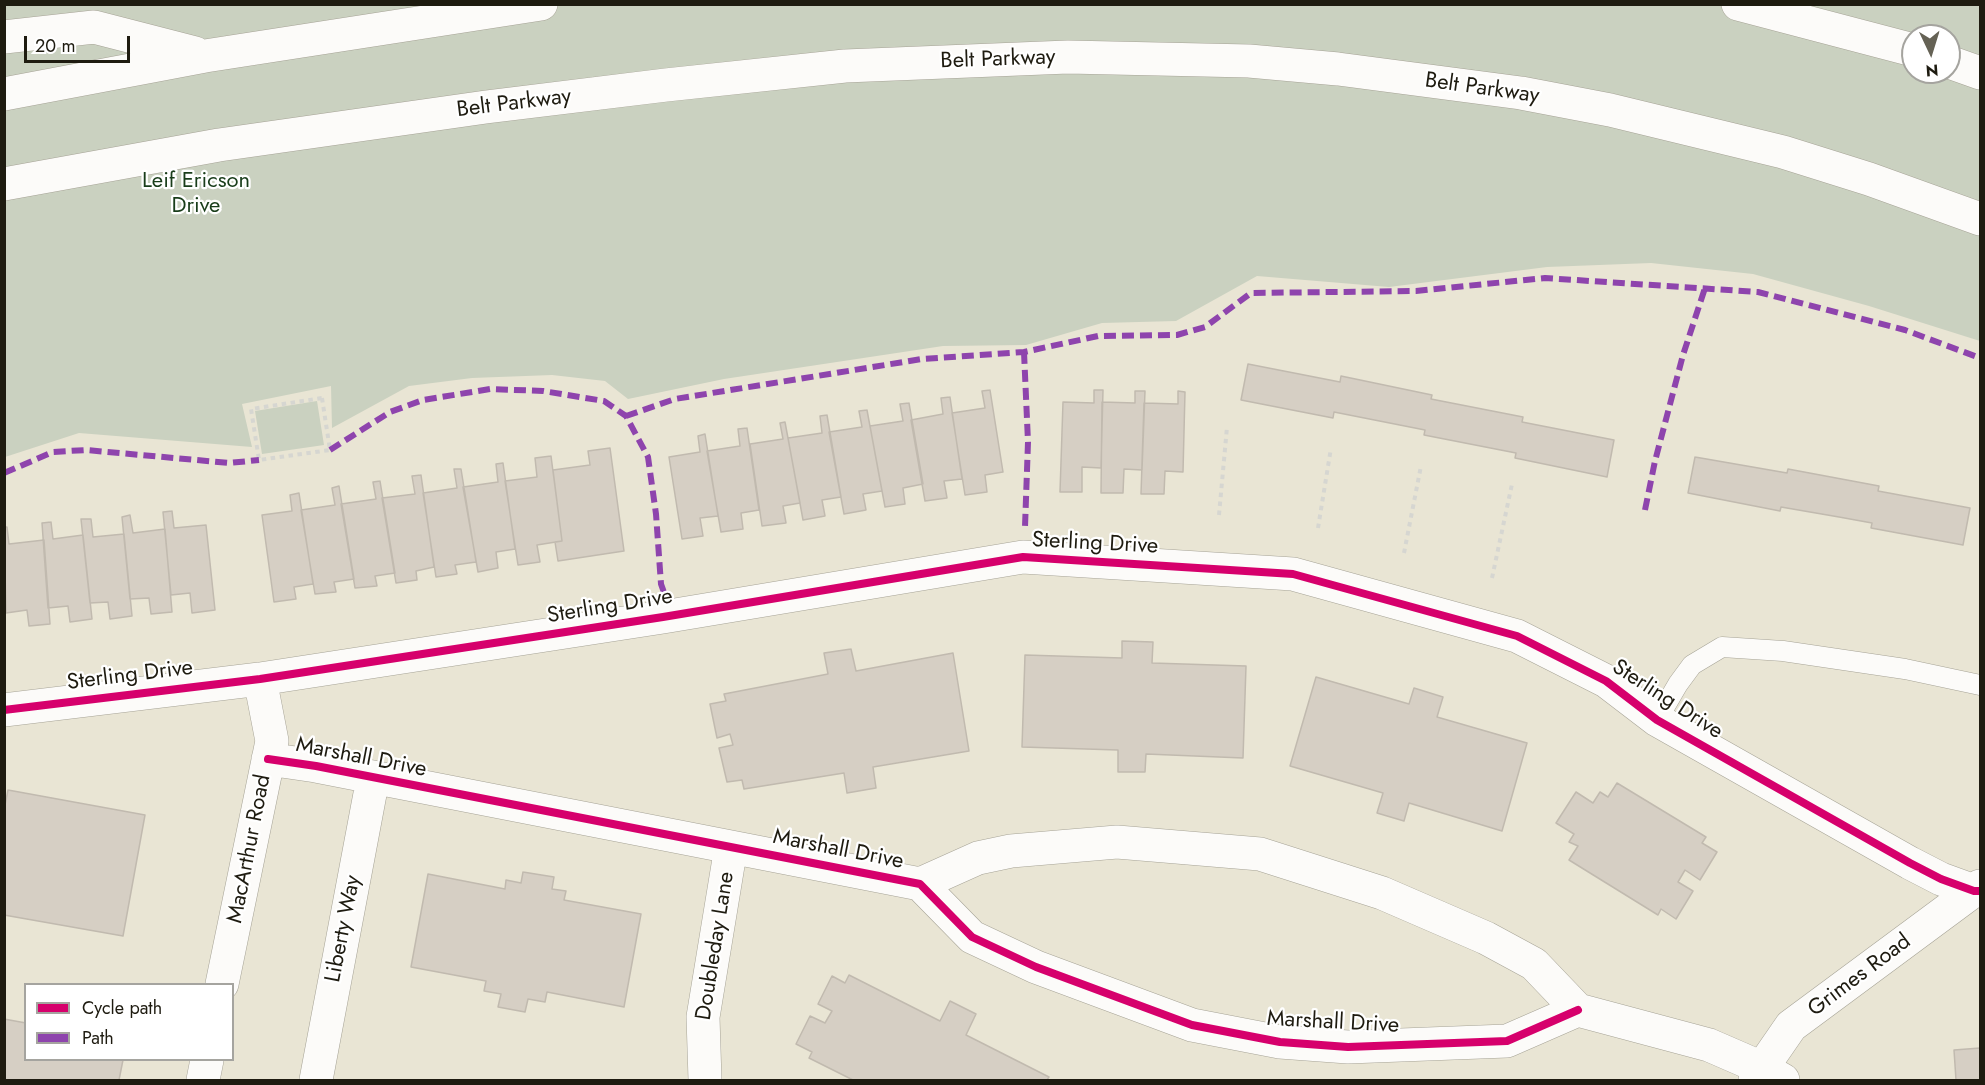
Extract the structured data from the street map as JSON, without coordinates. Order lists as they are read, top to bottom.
{
  "streets": {
    "main road": [
      "Belt Parkway",
      "Sterling Drive",
      "Marshall Drive",
      "MacArthur Road",
      "Liberty Way",
      "Doubleday Lane",
      "Grimes Road"
    ]
  },
  "crossings": [
    ["Sterling Drive", "MacArthur Road"],
    ["Sterling Drive", "Grimes Road"],
    ["Marshall Drive", "MacArthur Road"],
    ["Marshall Drive", "Liberty Way"],
    ["Marshall Drive", "Doubleday Lane"]
  ],
  "parks": ["Leif Ericson Drive"],
  "legend": ["Cycle path", "Path"],
  "scale_bar": "20 m",
  "north": "bottom"
}
